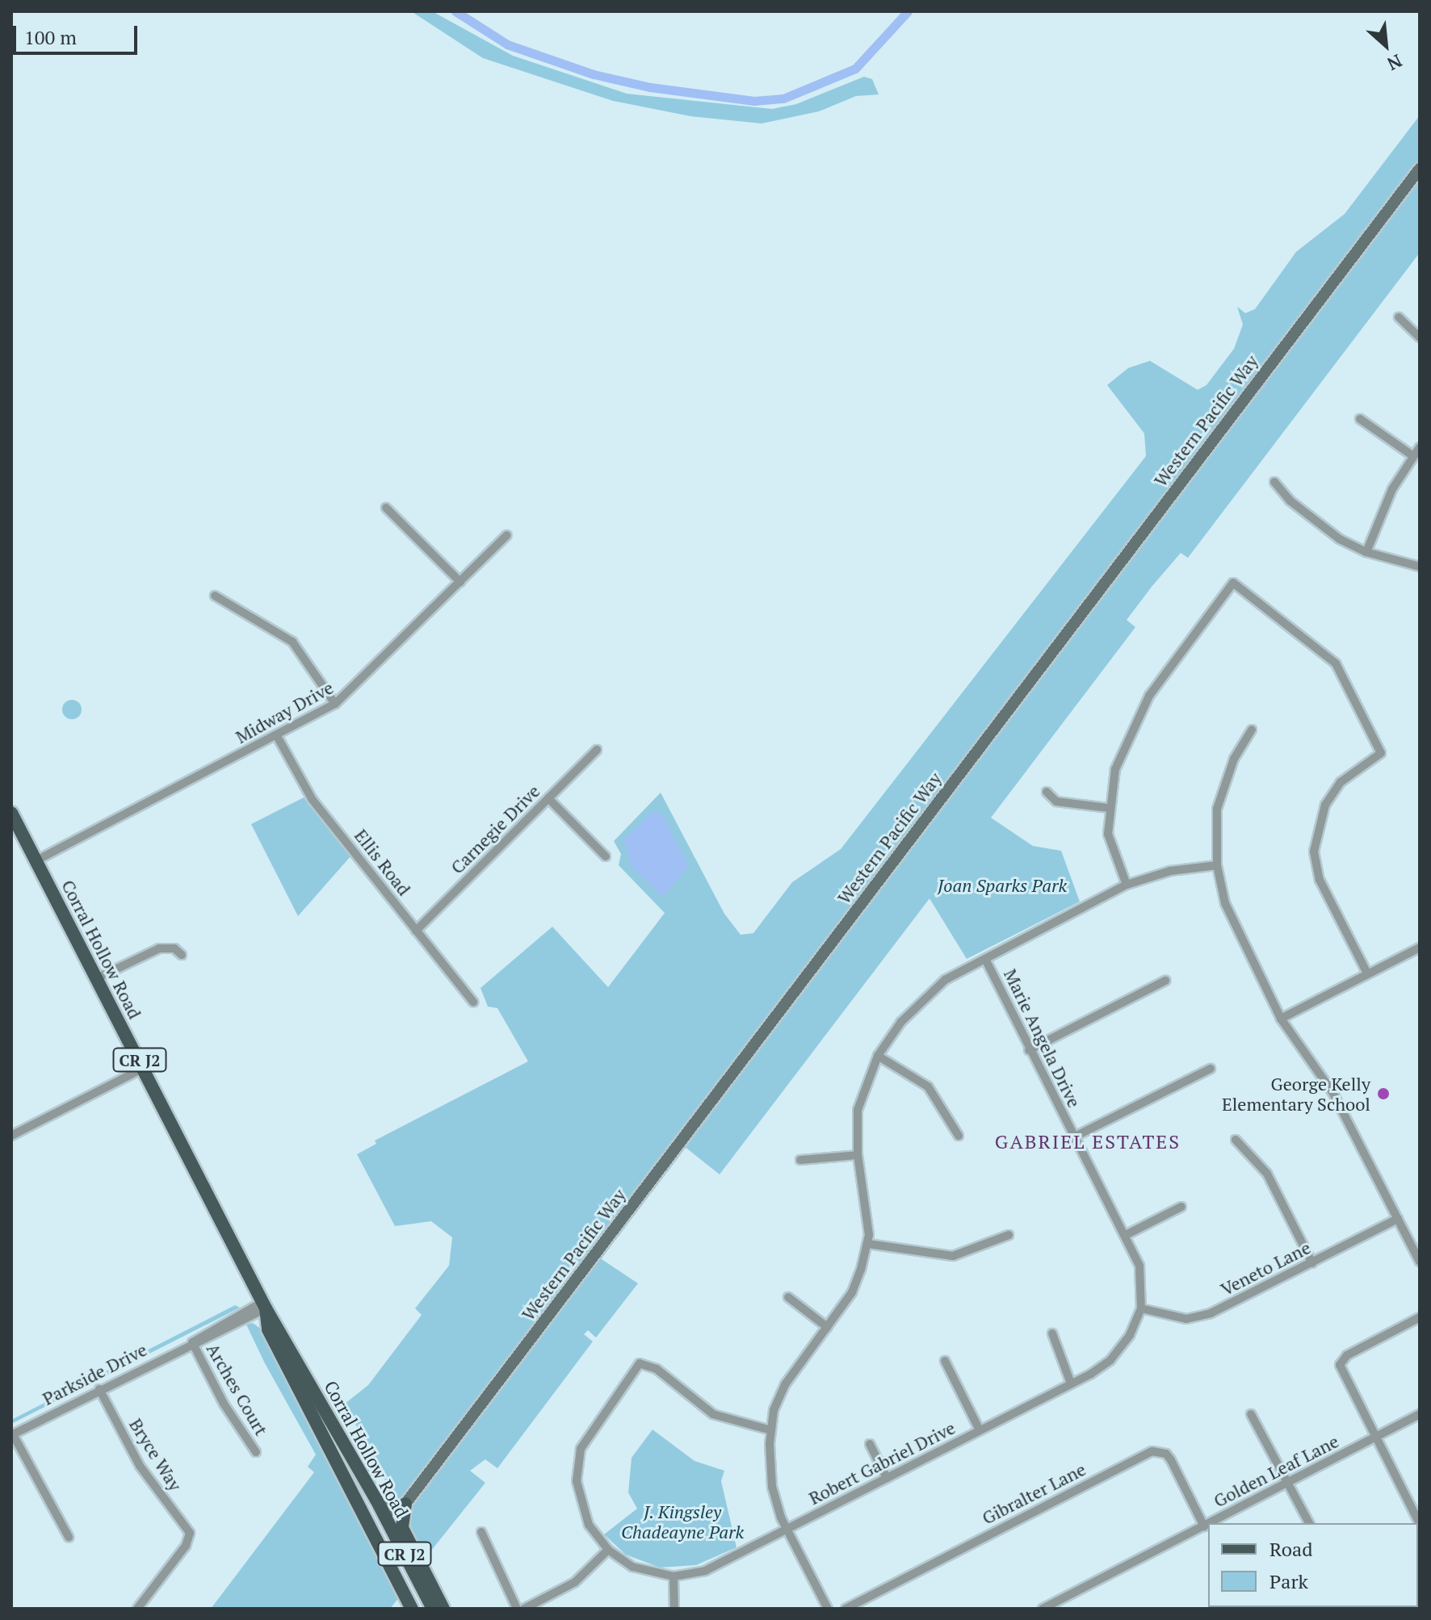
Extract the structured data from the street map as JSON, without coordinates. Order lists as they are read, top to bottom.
{
  "streets": {
    "main road": ["Corral Hollow Road", "CR J2"],
    "street": [
      "Western Pacific Way",
      "Midway Drive",
      "Carnegie Drive",
      "Ellis Road",
      "Marie Angela Drive",
      "Veneto Lane",
      "Parkside Drive",
      "Arches Court",
      "Bryce Way",
      "Robert Gabriel Drive",
      "Golden Leaf Lane",
      "Gibralter Lane"
    ]
  },
  "crossings": [
    ["Midway Drive", "Ellis Road"],
    ["Midway Drive", "Corral Hollow Road"],
    ["Carnegie Drive", "Ellis Road"],
    ["Corral Hollow Road", "Parkside Drive"],
    ["Marie Angela Drive", "Veneto Lane"],
    ["Marie Angela Drive", "Robert Gabriel Drive"],
    ["Veneto Lane", "Robert Gabriel Drive"],
    ["Parkside Drive", "Arches Court"],
    ["Parkside Drive", "Bryce Way"],
    ["Golden Leaf Lane", "Gibralter Lane"]
  ],
  "districts": ["GABRIEL ESTATES"],
  "parks": ["Joan Sparks Park", "J. Kingsley Chadeayne Park"],
  "places": ["George Kelly Elementary School"],
  "legend": ["Road", "Park"],
  "scale_bar": "100 m",
  "north": "bottom right"
}
